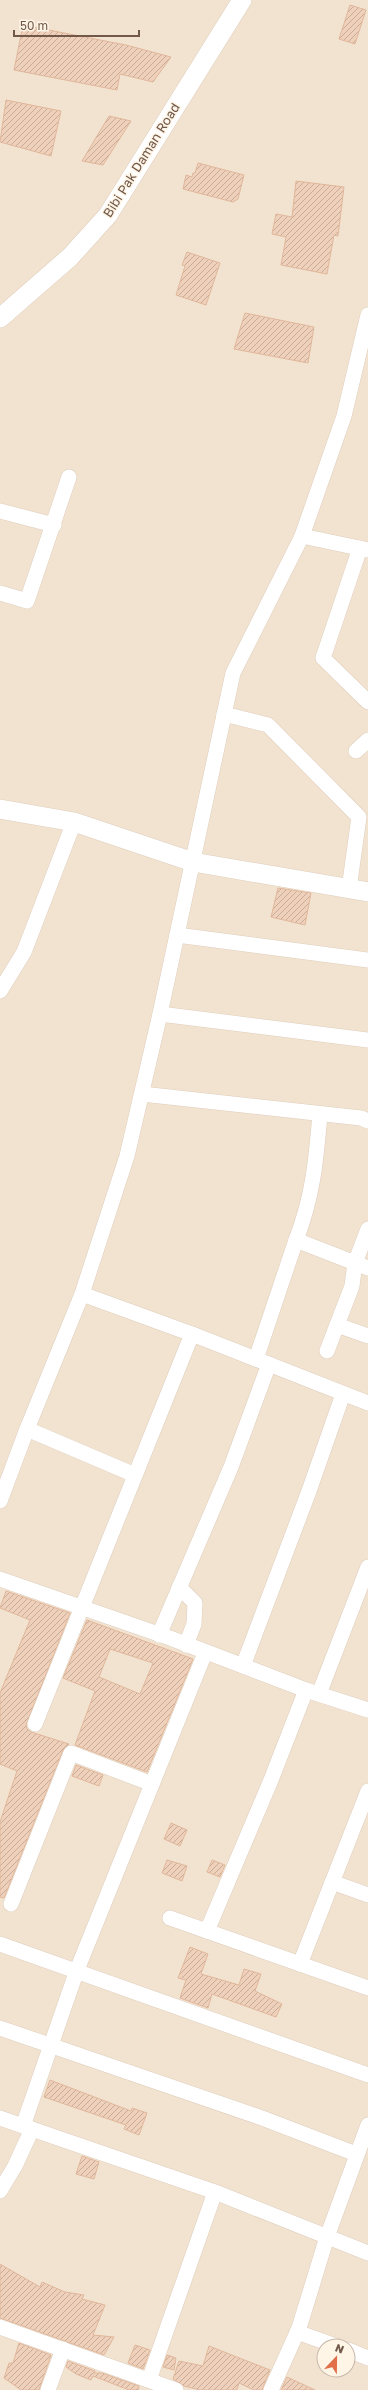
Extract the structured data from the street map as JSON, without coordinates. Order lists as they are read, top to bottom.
{
  "streets": {
    "street": ["Bibi Pak Daman Road"]
  },
  "scale_bar": "50 m",
  "north": "top"
}
